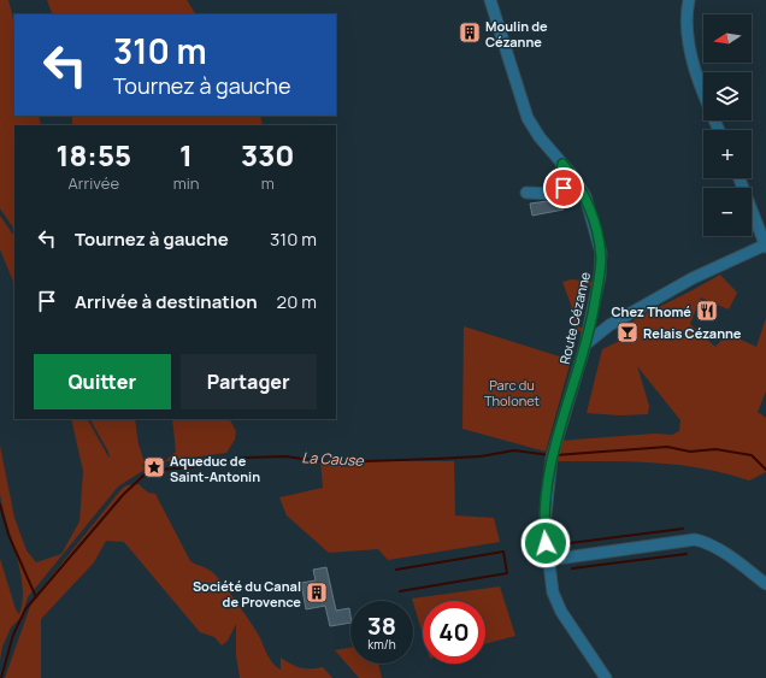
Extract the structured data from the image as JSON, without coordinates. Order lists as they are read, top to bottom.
{
  "streets": {
    "street": ["Route Cézanne"]
  },
  "water": ["La Cause"],
  "parks": ["Parc du Tholonet"],
  "places": {
    "building": ["Moulin de Cézanne", "Société du Canal de Provence"],
    "restaurant": ["Chez Thomé"],
    "bar": ["Relais Cézanne"],
    "place": ["Aqueduc de Saint-Antonin"]
  },
  "north": "left",
  "page": {
    "map_buttons": ["+", "−"],
    "turn": ["310 m", "Tournez à gauche"],
    "eta": [
      "18:55",
      "Arrivée",
      "1",
      "min",
      "330",
      "m"
    ],
    "list": [
      {
        "name": "Tournez à gauche",
        "value": "310 m"
      },
      {
        "name": "Arrivée à destination",
        "value": "20 m"
      }
    ],
    "buttons": ["Quitter", "Partager"],
    "speed": "38 km/h",
    "limit": "40"
  }
}
